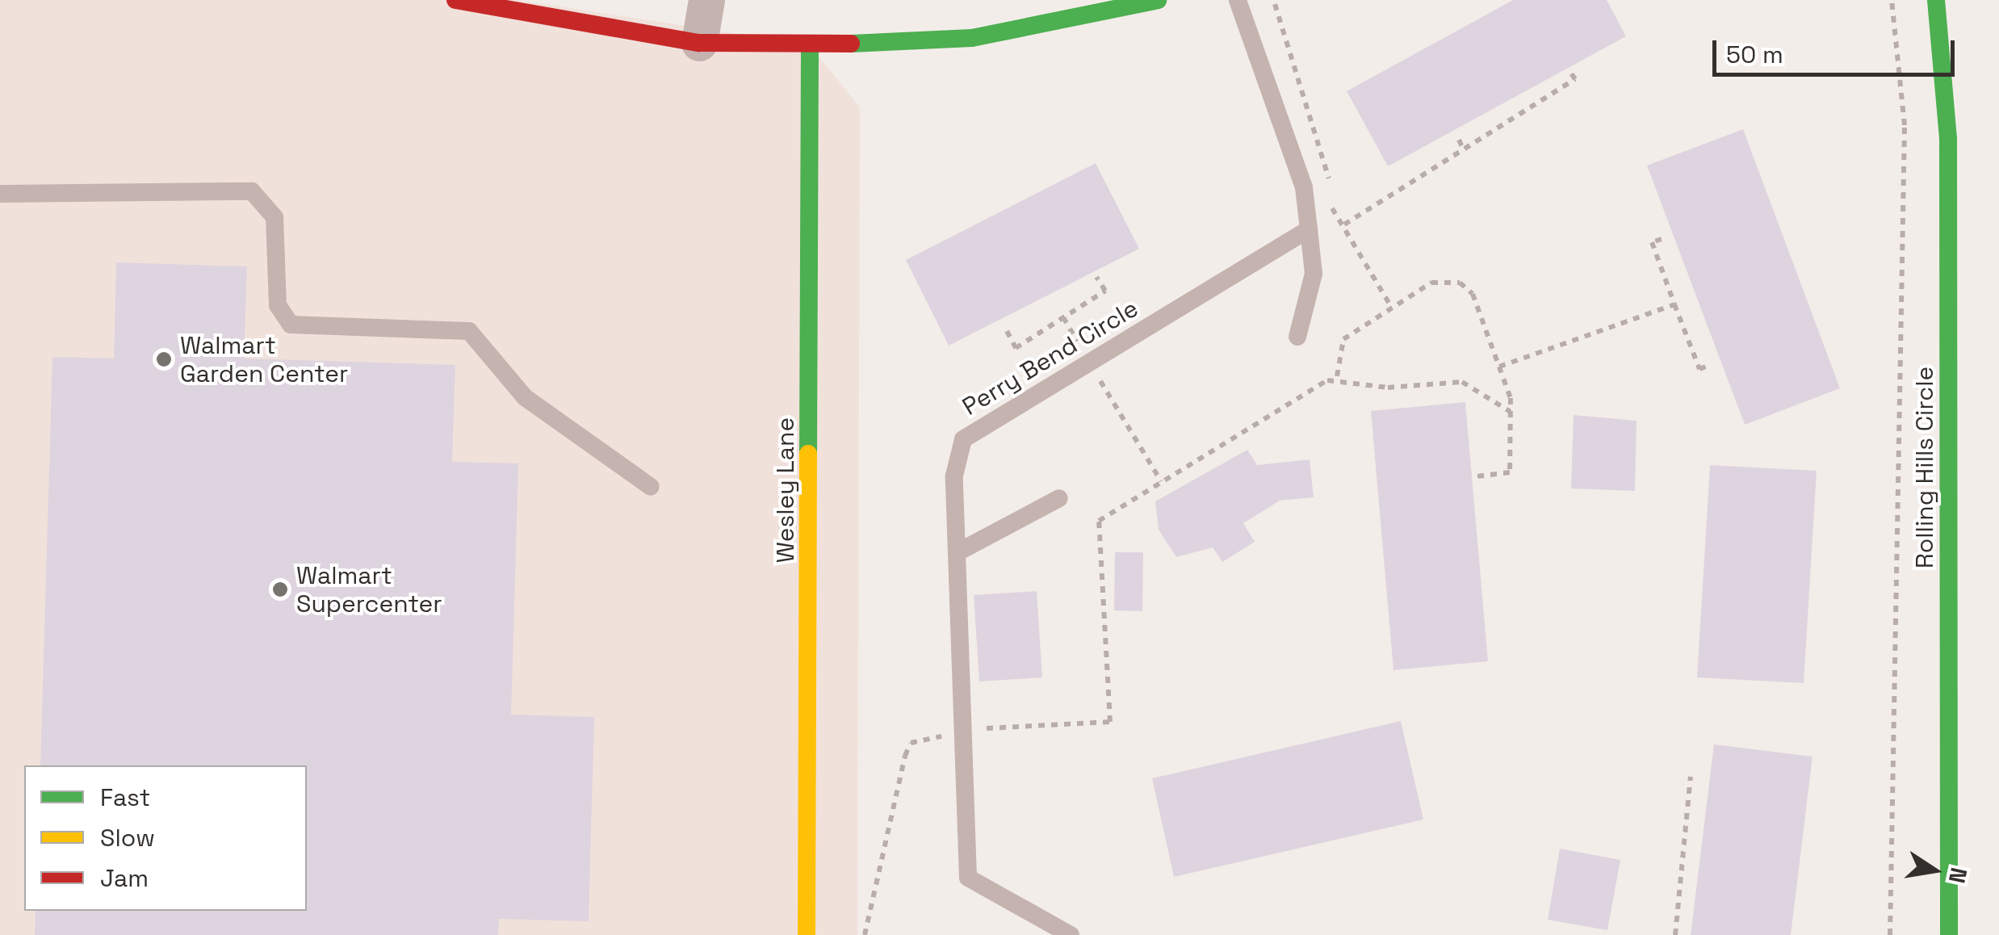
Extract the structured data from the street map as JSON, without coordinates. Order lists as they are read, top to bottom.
{
  "streets": {
    "street": ["Rolling Hills Circle", "Wesley Lane"],
    "lane": ["Perry Bend Circle"]
  },
  "places": ["Walmart Garden Center", "Walmart Supercenter"],
  "legend": ["Fast", "Slow", "Jam"],
  "scale_bar": "50 m",
  "north": "right"
}
